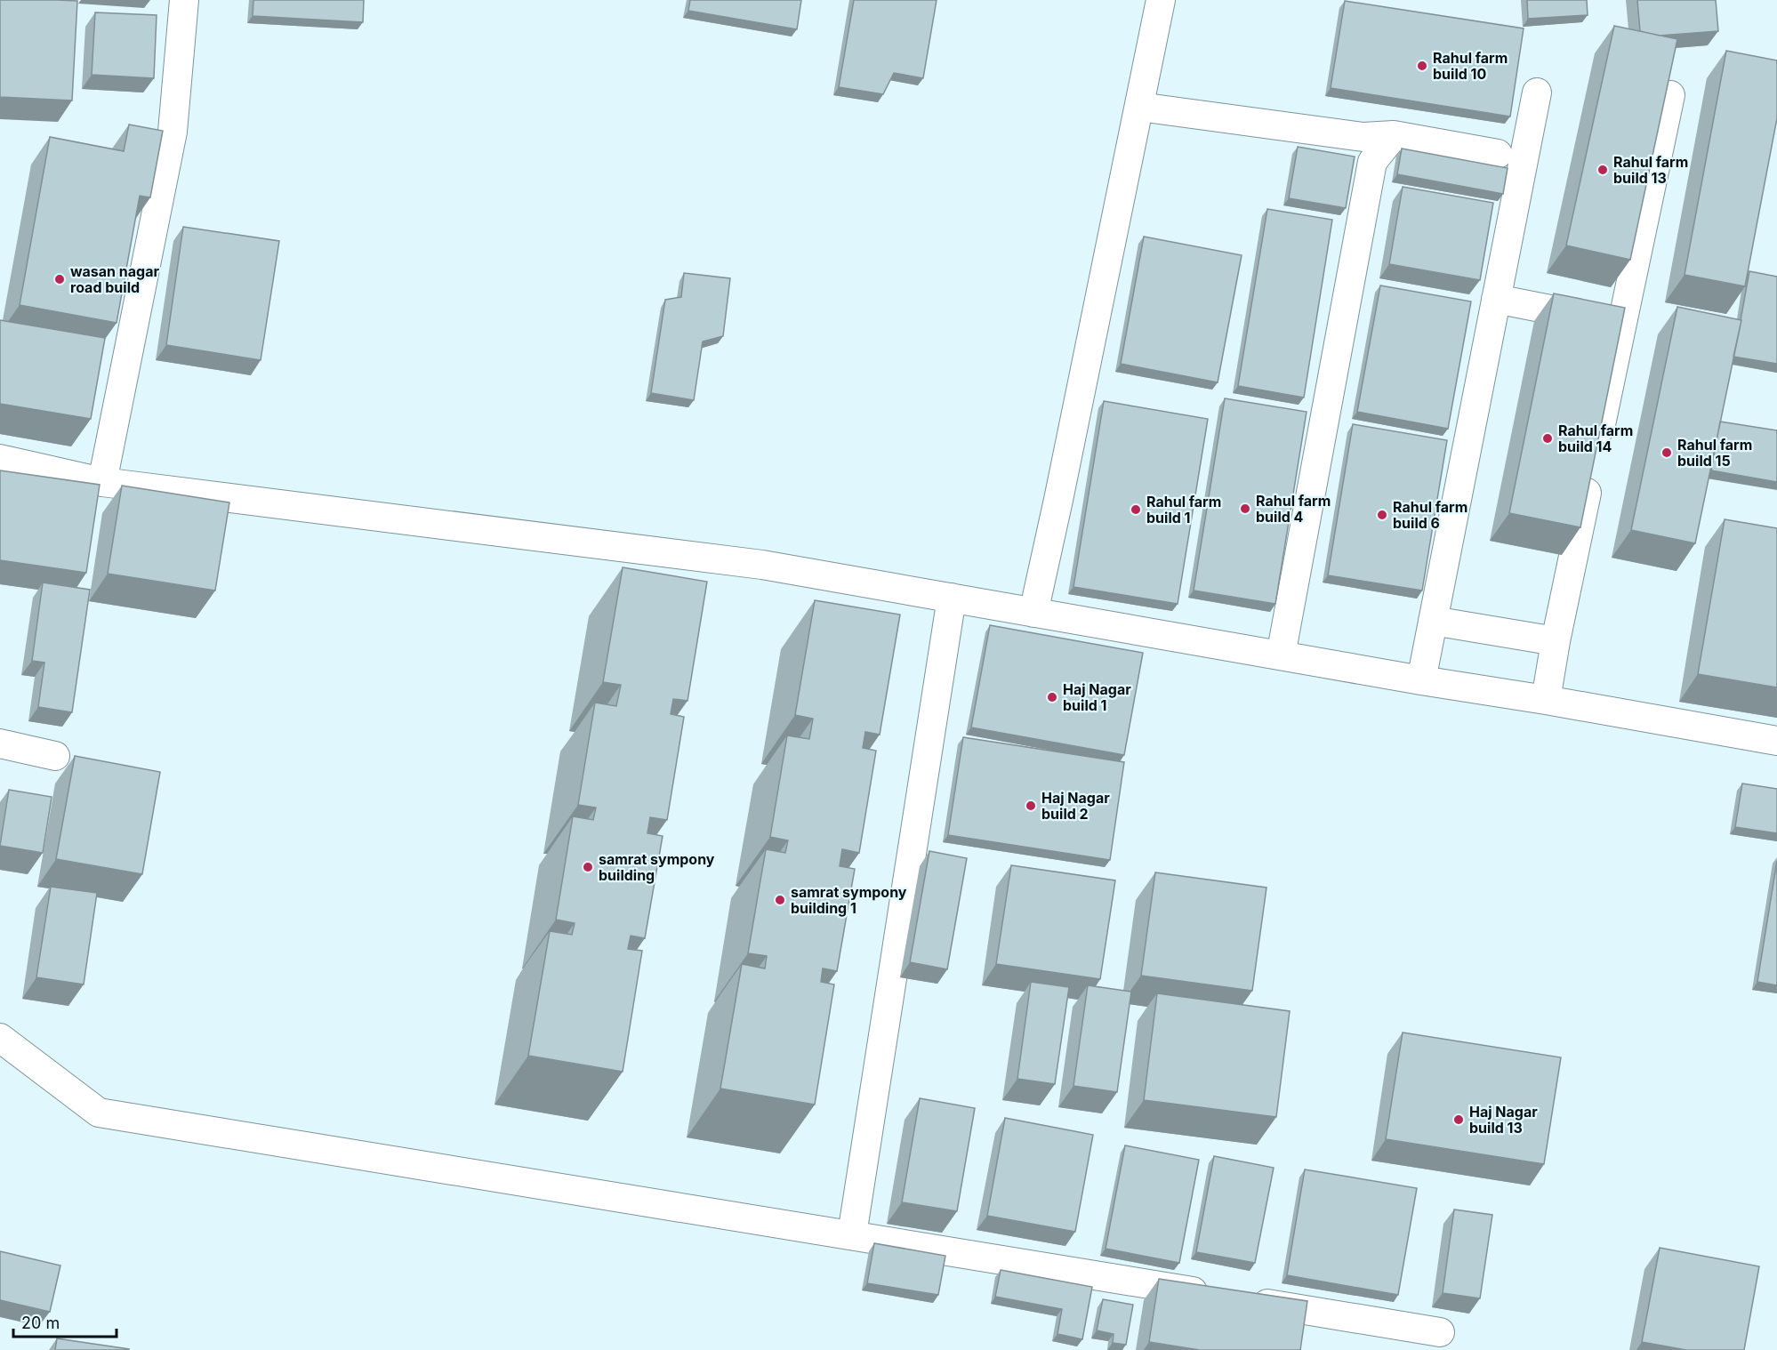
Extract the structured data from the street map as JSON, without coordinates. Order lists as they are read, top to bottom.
{
  "places": [
    "Rahul farm build 10",
    "Rahul farm build 13",
    "wasan nagar road build",
    "Rahul farm build 14",
    "Rahul farm build 15",
    "Rahul farm build 4",
    "Rahul farm build 1",
    "Rahul farm build 6",
    "Haj Nagar build 1",
    "Haj Nagar build 2",
    "samrat sympony building",
    "samrat sympony building 1",
    "Haj Nagar build 13"
  ],
  "scale_bar": "20 m"
}
